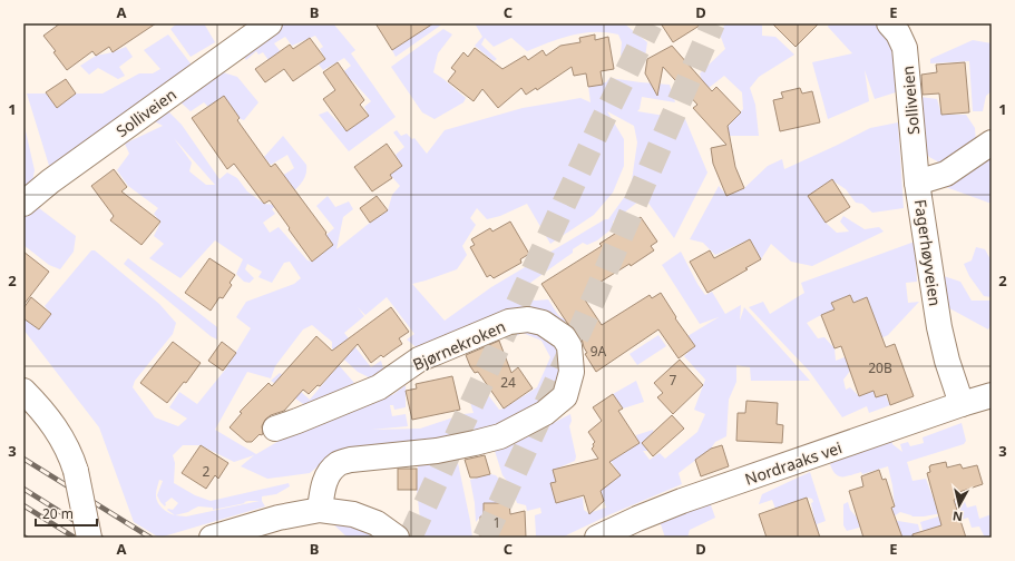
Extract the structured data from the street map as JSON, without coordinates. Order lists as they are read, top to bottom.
{
  "streets": {
    "street": [
      "Solliveien",
      "Fagerhøyveien",
      "Bjørnekroken",
      "Nordraaks vei"
    ]
  },
  "crossings": [
    ["Solliveien", "Fagerhøyveien"],
    ["Fagerhøyveien", "Nordraaks vei"]
  ],
  "house_numbers": [
    "9A",
    "20B",
    "7",
    "24",
    "2",
    "1"
  ],
  "scale_bar": "20 m",
  "north": "bottom",
  "grid": {
    "columns": [
      "A",
      "B",
      "C",
      "D",
      "E"
    ],
    "rows": ["1", "2", "3"]
  }
}
